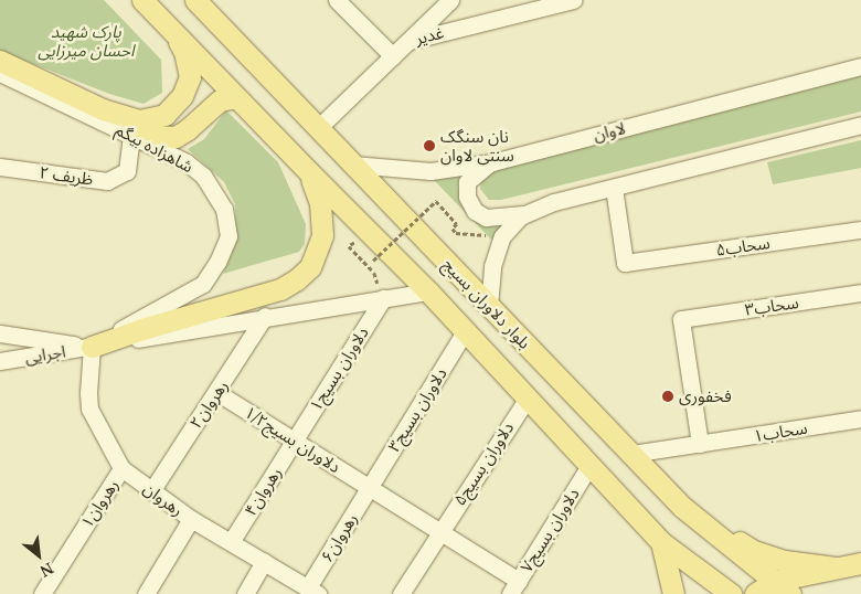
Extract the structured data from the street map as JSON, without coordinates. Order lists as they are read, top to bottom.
{
  "streets": {
    "main road": ["بلوار دلاوران بسیج"],
    "street": [
      "غدیر",
      "لاوان",
      "شاهزاده بیگم",
      "ظریف ۲",
      "۵سحاب",
      "۳سحاب",
      "اجرایی",
      "دلاوران بسیج۱",
      "رهروان۲",
      "دلاوران بسیج۳",
      "۱سحاب",
      "دلاوران بسیج۱/۲",
      "دلاوران بسیج۵",
      "رهروان۴",
      "رهروان",
      "رهروان۱",
      "دلاوران بسیج۷",
      "رهروان۶"
    ]
  },
  "crossings": [
    ["غدیر", "بلوار دلاوران بسیج"],
    ["لاوان", "بلوار دلاوران بسیج"],
    ["شاهزاده بیگم", "ظریف ۲"],
    ["شاهزاده بیگم", "اجرایی"],
    ["شاهزاده بیگم", "رهروان"],
    ["بلوار دلاوران بسیج", "اجرایی"],
    ["بلوار دلاوران بسیج", "دلاوران بسیج۳"],
    ["بلوار دلاوران بسیج", "۱سحاب"],
    ["بلوار دلاوران بسیج", "دلاوران بسیج۵"],
    ["بلوار دلاوران بسیج", "دلاوران بسیج۷"],
    ["۳سحاب", "۱سحاب"],
    ["اجرایی", "دلاوران بسیج۱"],
    ["اجرایی", "رهروان۲"],
    ["اجرایی", "رهروان"],
    ["دلاوران بسیج۱", "دلاوران بسیج۱/۲"],
    ["دلاوران بسیج۱", "رهروان۴"],
    ["رهروان۲", "دلاوران بسیج۱/۲"],
    ["رهروان۲", "رهروان"],
    ["دلاوران بسیج۳", "دلاوران بسیج۱/۲"],
    ["دلاوران بسیج۳", "رهروان۶"],
    ["دلاوران بسیج۱/۲", "دلاوران بسیج۵"],
    ["دلاوران بسیج۱/۲", "رهروان۴"],
    ["دلاوران بسیج۱/۲", "دلاوران بسیج۷"],
    ["دلاوران بسیج۱/۲", "رهروان۶"],
    ["رهروان۴", "رهروان"],
    ["رهروان", "رهروان۱"],
    ["رهروان", "رهروان۶"]
  ],
  "parks": ["پارک شهید احسان میرزایی"],
  "places": ["نان سنگک سنتی لاوان", "فخفوری"],
  "north": "bottom right"
}
